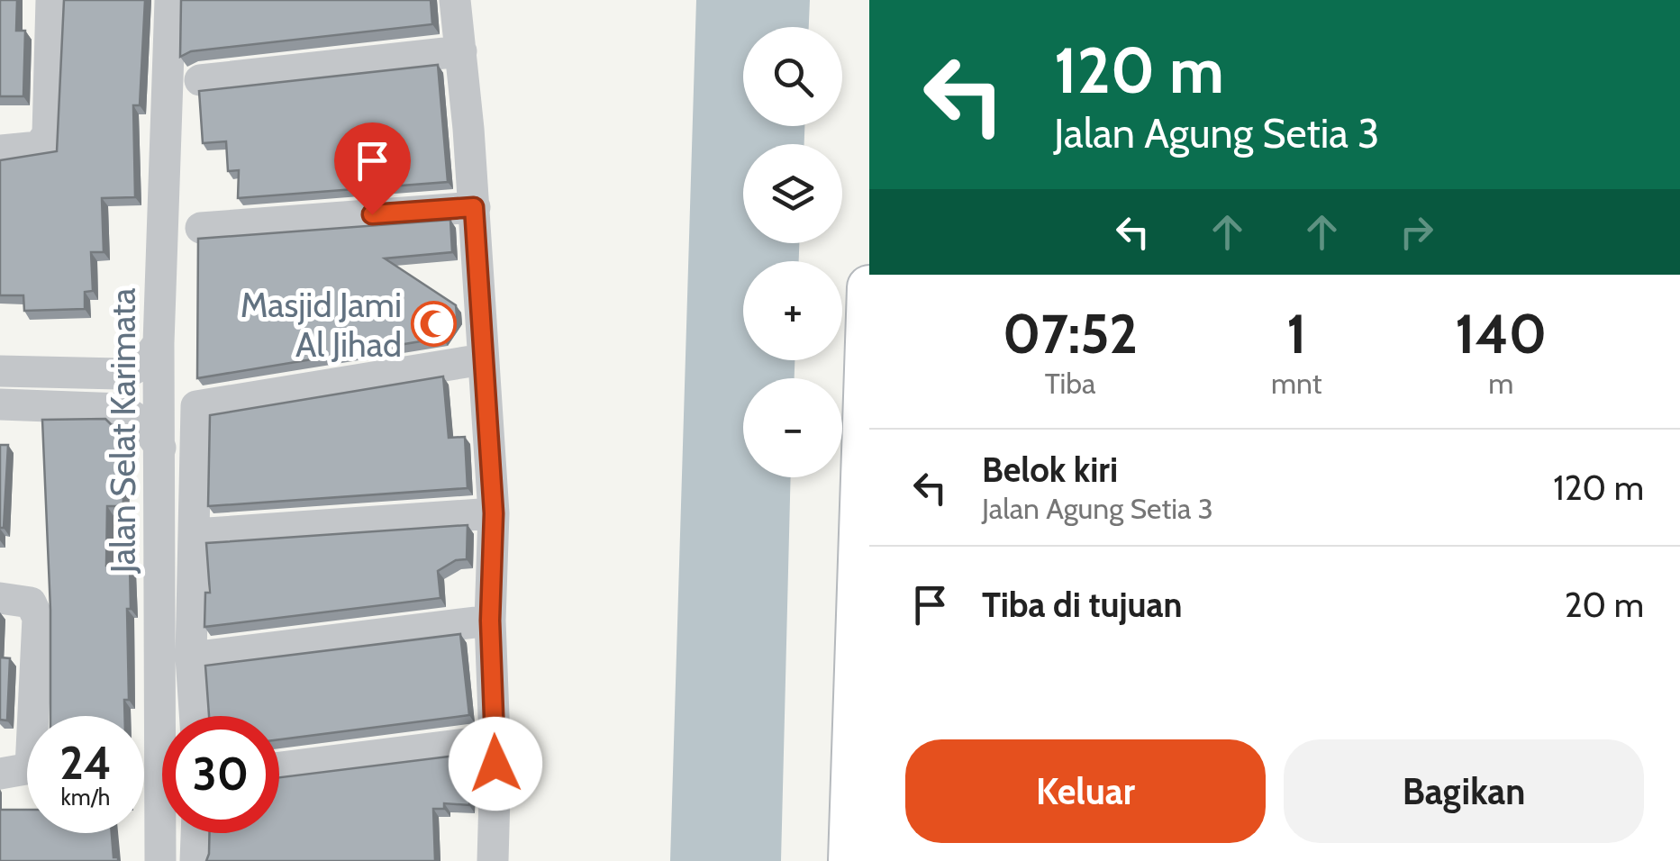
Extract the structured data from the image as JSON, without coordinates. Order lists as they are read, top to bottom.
{
  "streets": {
    "street": ["Jalan Selat Karimata"]
  },
  "places": {
    "mosque": ["Masjid Jami Al Jihad"]
  },
  "page": {
    "turn": ["120 m", "Jalan Agung Setia 3"],
    "map_buttons": ["+", "−"],
    "eta": [
      "07:52",
      "Tiba",
      "1",
      "mnt",
      "140",
      "m"
    ],
    "list": [
      {
        "name": "Belok kiri",
        "note": "Jalan Agung Setia 3",
        "value": "120 m"
      },
      {
        "name": "Tiba di tujuan",
        "value": "20 m"
      }
    ],
    "speed": "24 km/h",
    "limit": "30",
    "buttons": ["Keluar", "Bagikan"]
  }
}
